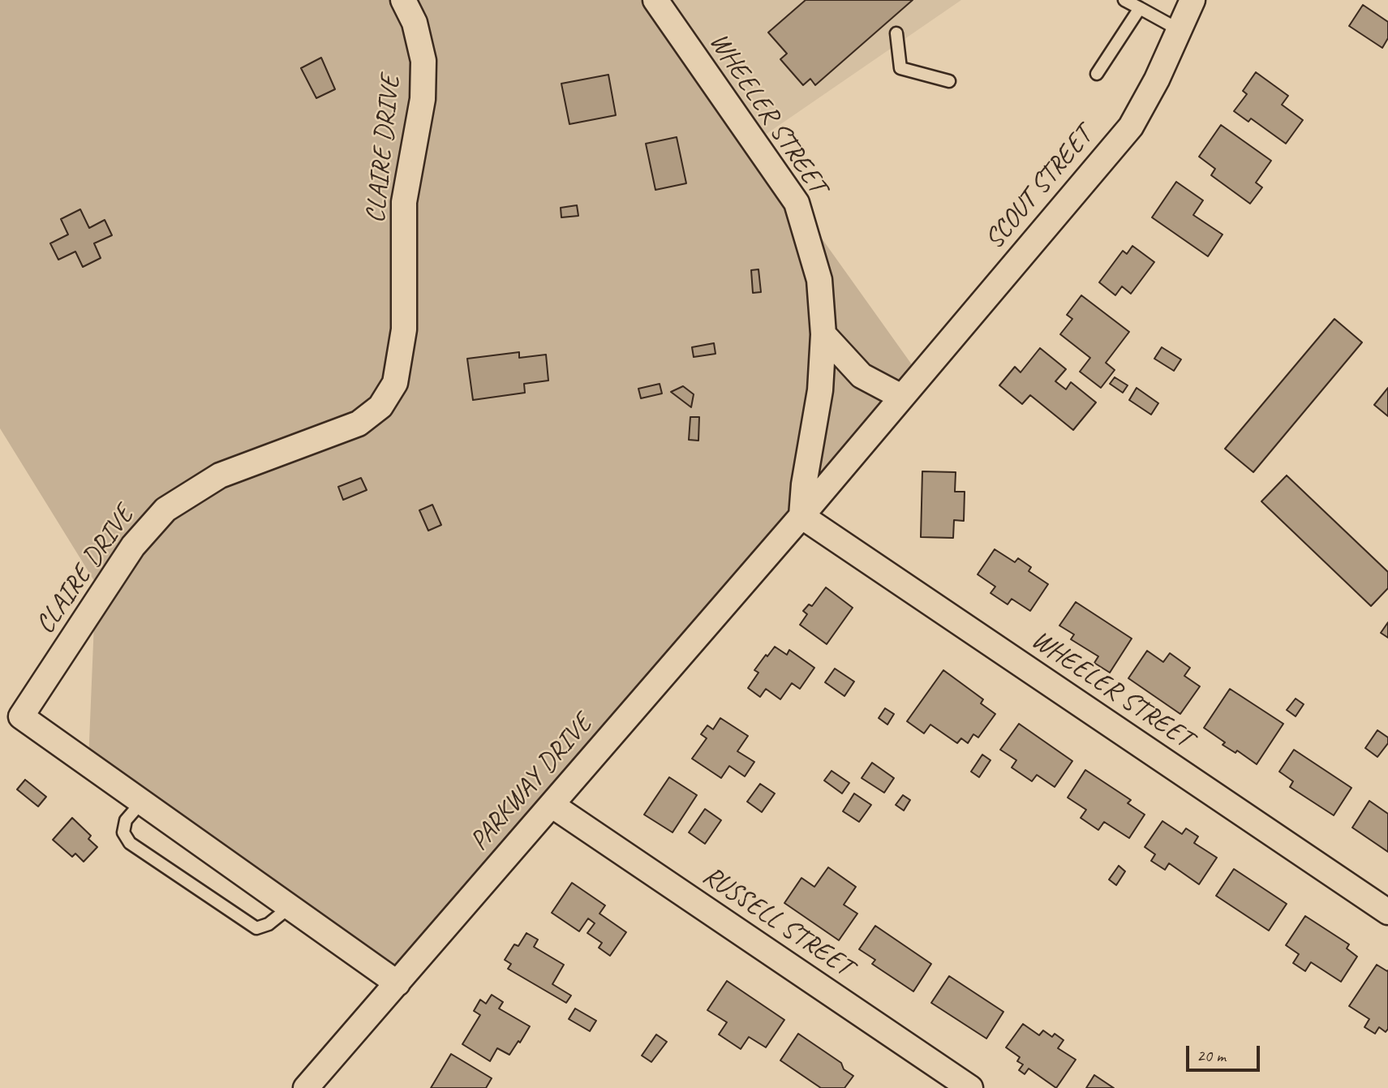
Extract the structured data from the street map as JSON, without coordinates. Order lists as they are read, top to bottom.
{
  "streets": {
    "street": [
      "WHEELER STREET",
      "CLAIRE DRIVE",
      "SCOUT STREET",
      "PARKWAY DRIVE",
      "RUSSELL STREET"
    ]
  },
  "crossings": [
    ["WHEELER STREET", "PARKWAY DRIVE"],
    ["CLAIRE DRIVE", "PARKWAY DRIVE"],
    ["PARKWAY DRIVE", "RUSSELL STREET"]
  ],
  "scale_bar": "20 m"
}
